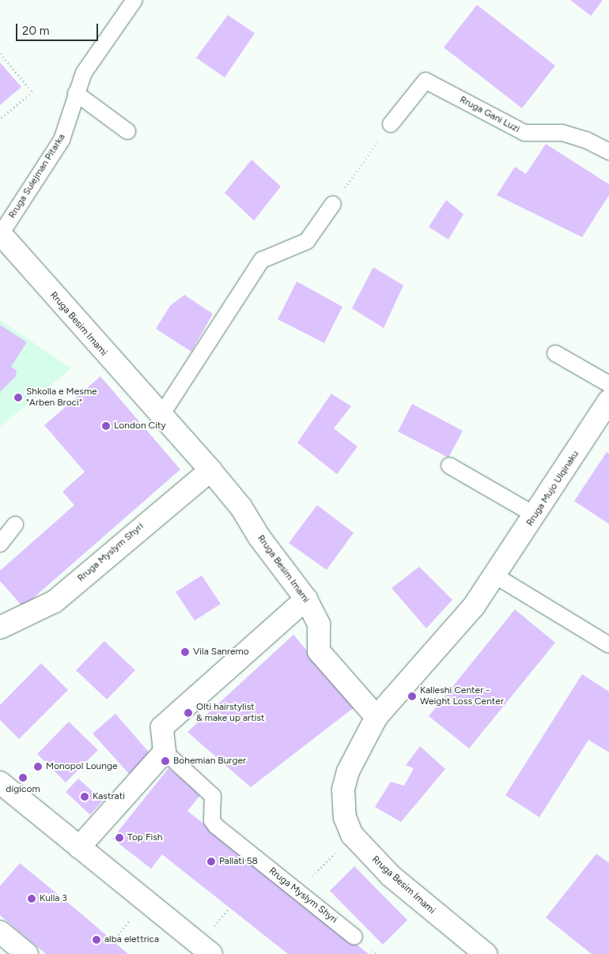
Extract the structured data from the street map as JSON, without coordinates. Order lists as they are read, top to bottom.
{
  "streets": {
    "street": ["Rruga Besim Imami", "Rruga Mujo Ulqinaku", "Rruga Myslym Shyri"],
    "lane": ["Rruga Gani Luzi", "Rruga Sulejman Pitarka"]
  },
  "crossings": [
    ["Rruga Sulejman Pitarka", "Rruga Besim Imami"],
    ["Rruga Besim Imami", "Rruga Mujo Ulqinaku"],
    ["Rruga Besim Imami", "Rruga Myslym Shyri"]
  ],
  "places": [
    "Shkolla e Mesme \"Arben Broci\"",
    "London City",
    "Vila Sanremo",
    "Kalleshi Center - Weight Loss Center",
    "Olti hairstylist & make up artist",
    "Bohemian Burger",
    "Monopol Lounge",
    "digicom",
    "Kastrati",
    "Top Fish",
    "Pallati 58",
    "Kulla 3",
    "alba elettrica"
  ],
  "scale_bar": "20 m"
}
